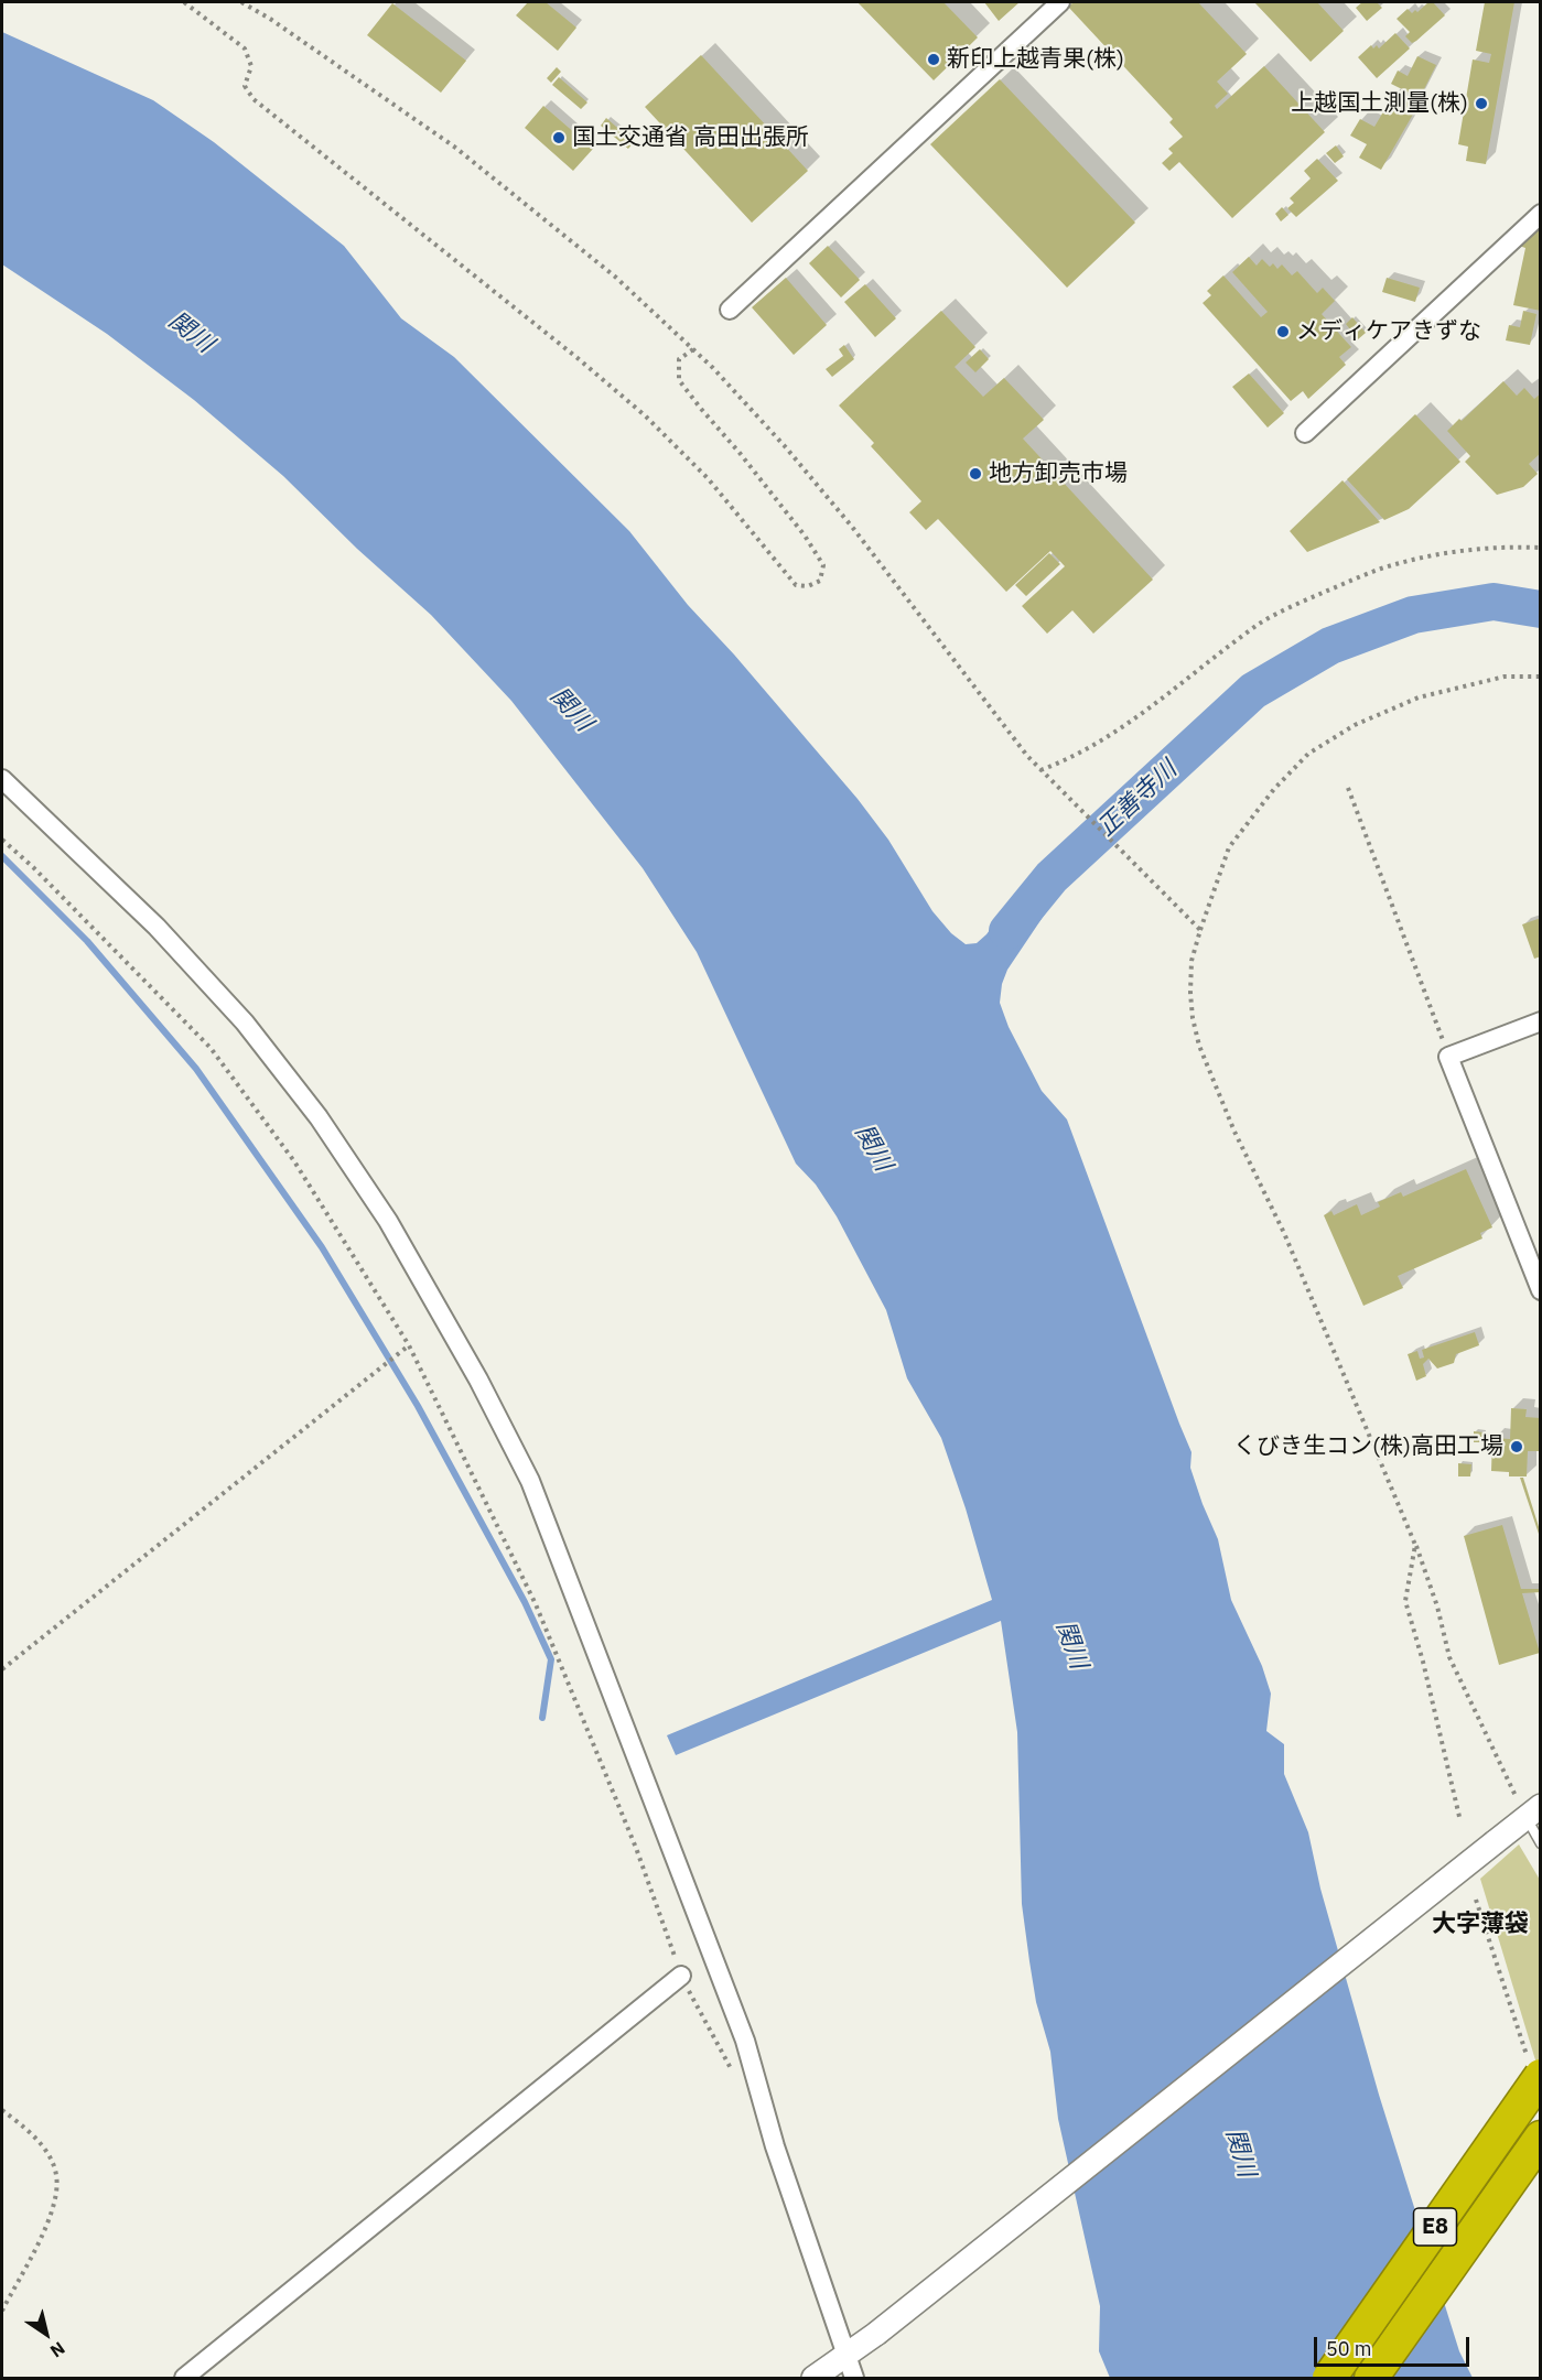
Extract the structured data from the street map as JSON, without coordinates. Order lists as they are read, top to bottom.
{
  "streets": {
    "highway": ["E8"]
  },
  "districts": ["大字薄袋"],
  "water": ["関川", "正善寺川"],
  "places": [
    "新印上越青果(株)",
    "上越国土測量(株)",
    "国土交通省 高田出張所",
    "メディケアきずな",
    "地方卸売市場",
    "くびき生コン(株)高田工場"
  ],
  "scale_bar": "50 m",
  "north": "bottom right"
}
